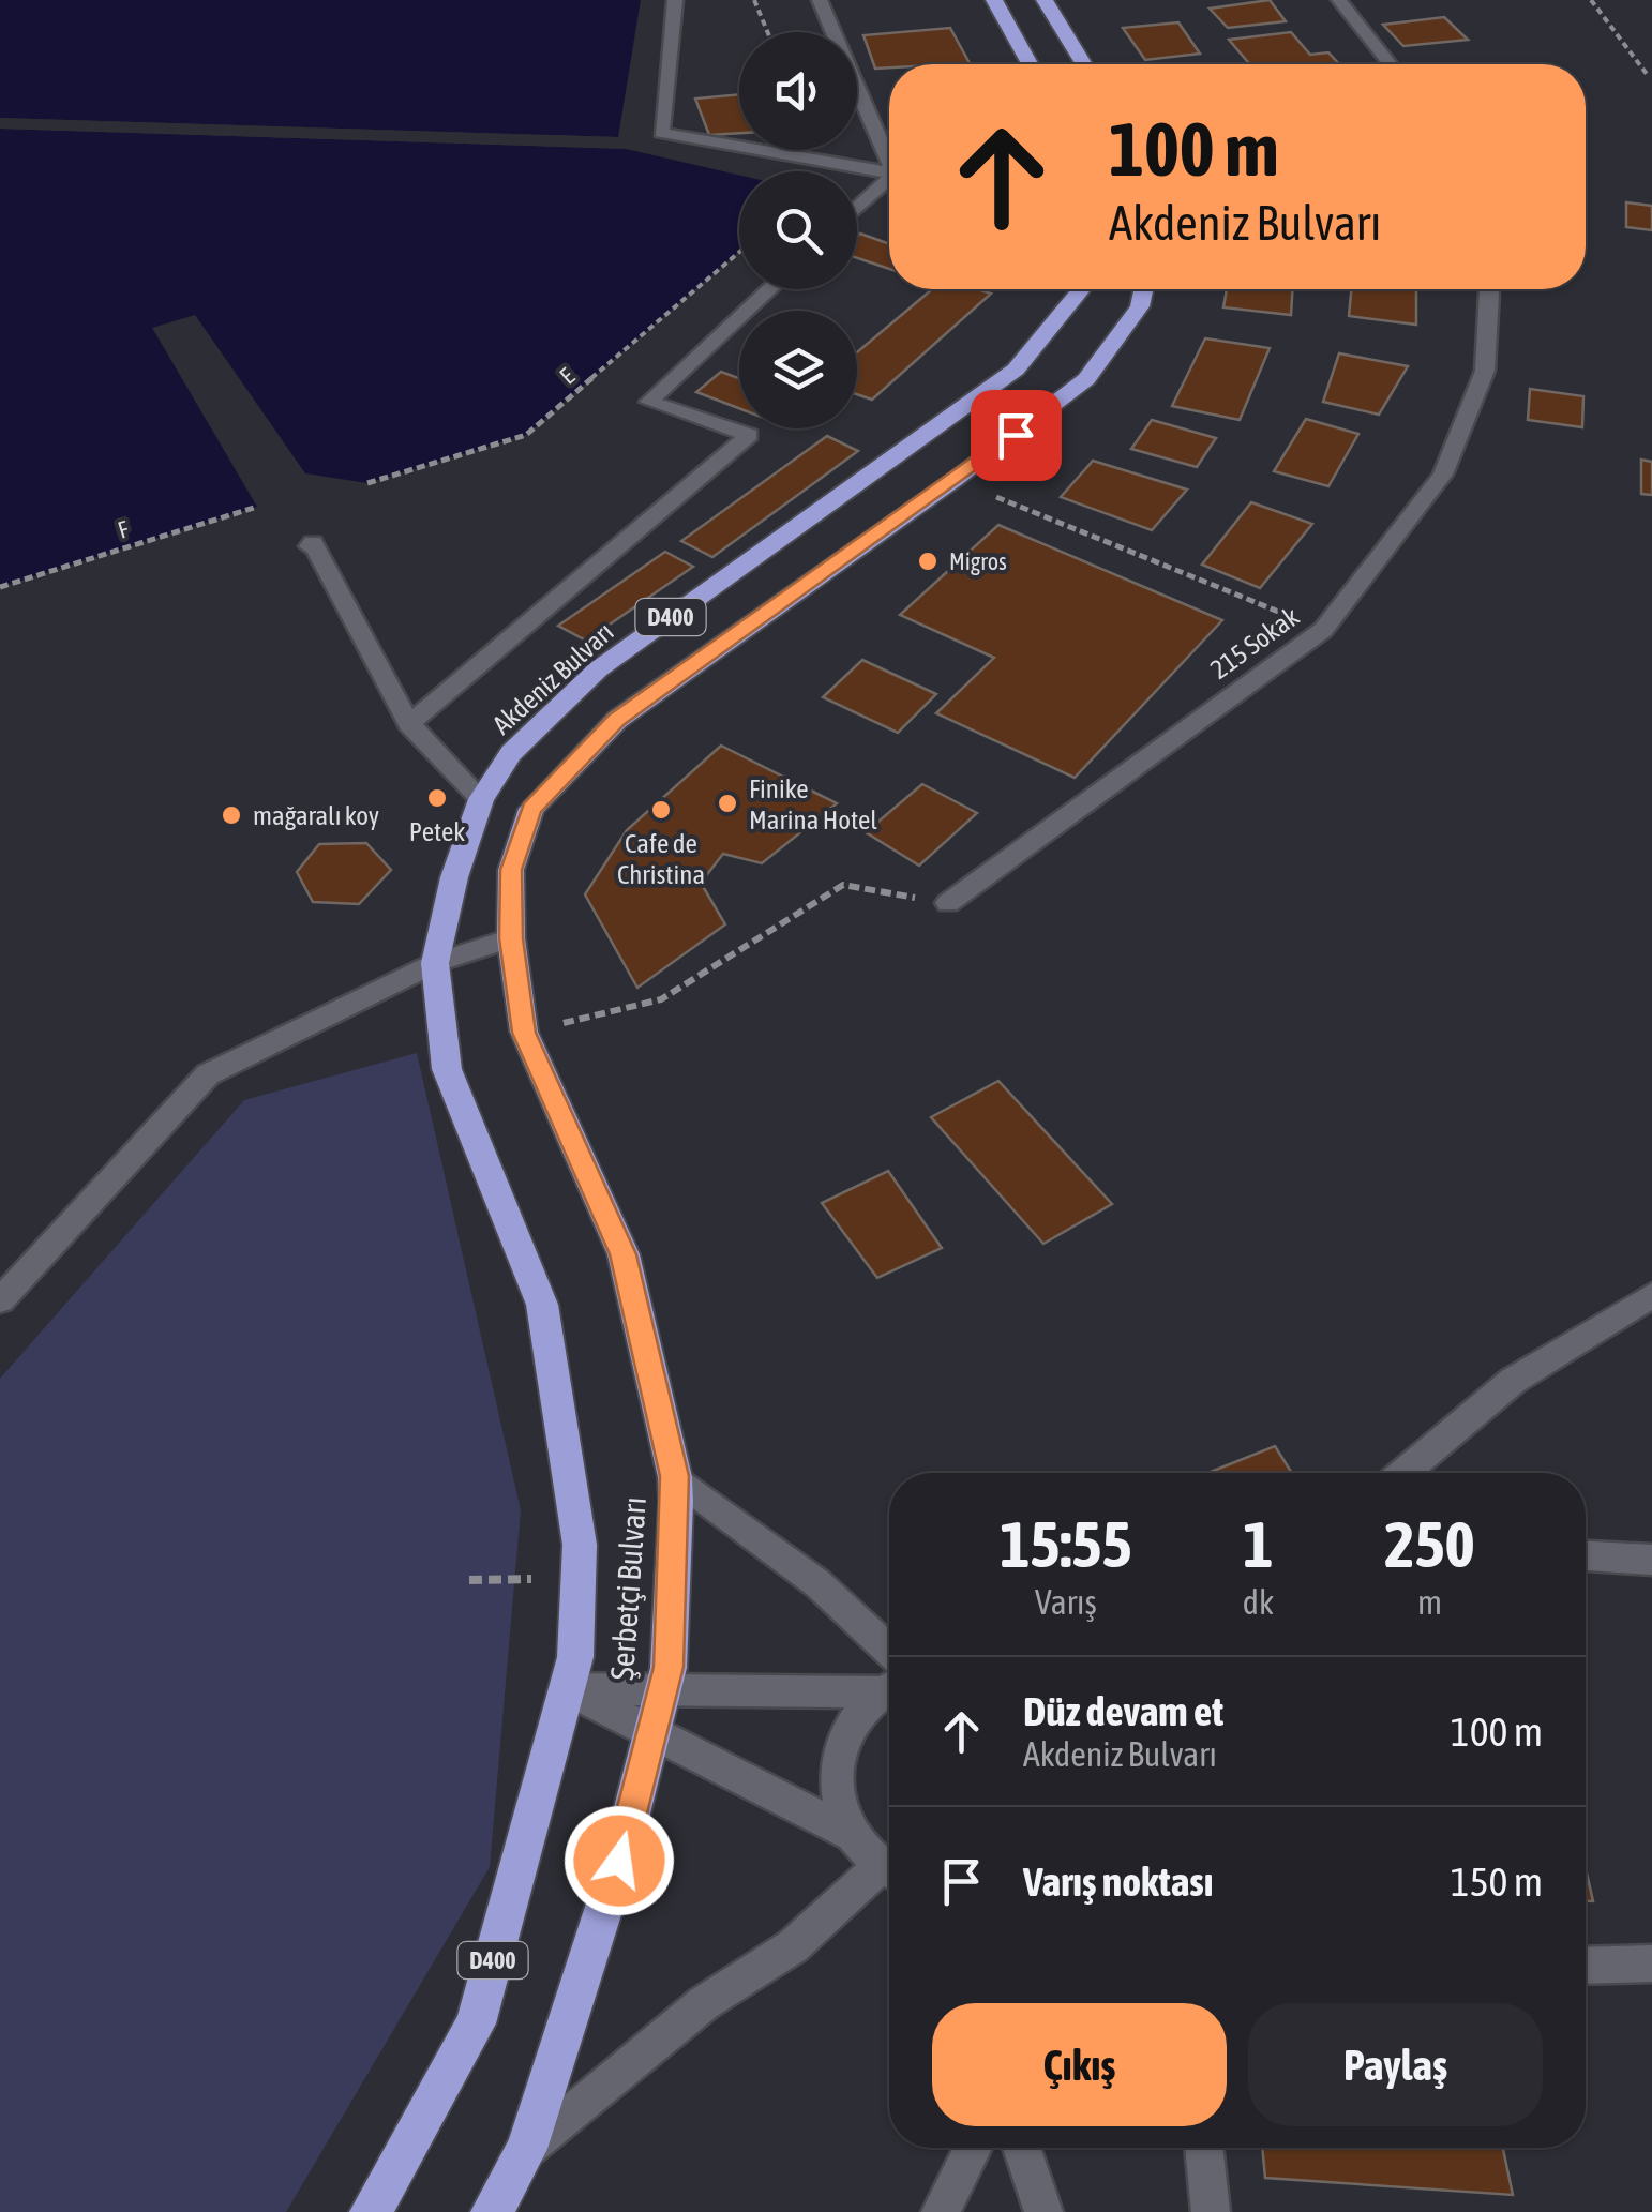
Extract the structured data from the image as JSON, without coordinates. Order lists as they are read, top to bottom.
{
  "streets": {
    "highway": ["D400", "Akdeniz Bulvarı", "Şerbetçi Bulvarı"],
    "street": ["215 Sokak"],
    "path": ["E", "F"]
  },
  "crossings": [
    ["D400", "Şerbetçi Bulvarı"],
    ["Akdeniz Bulvarı", "Şerbetçi Bulvarı"]
  ],
  "places": [
    "Migros",
    "Petek",
    "Finike Marina Hotel",
    "Cafe de Christina",
    "mağaralı koy"
  ],
  "page": {
    "turn": ["100 m", "Akdeniz Bulvarı"],
    "eta": [
      "15:55",
      "Varış",
      "1",
      "dk",
      "250",
      "m"
    ],
    "list": [
      {
        "name": "Düz devam et",
        "note": "Akdeniz Bulvarı",
        "value": "100 m"
      },
      {
        "name": "Varış noktası",
        "value": "150 m"
      }
    ],
    "buttons": ["Çıkış", "Paylaş"]
  }
}
